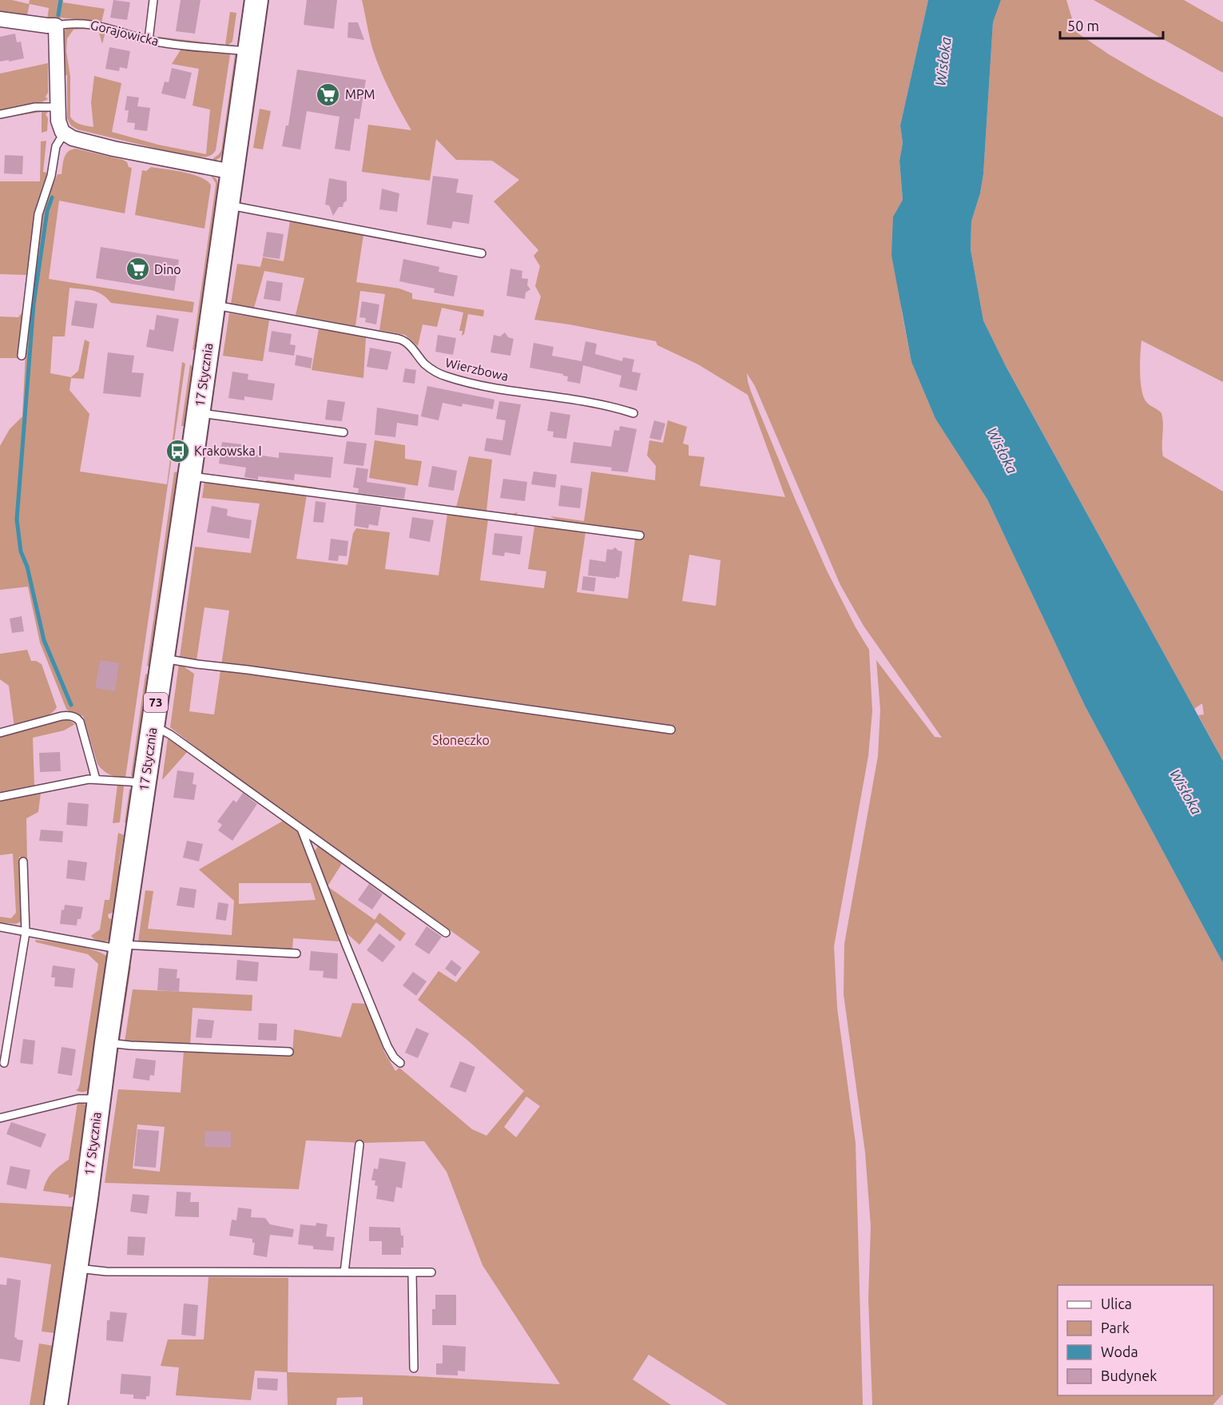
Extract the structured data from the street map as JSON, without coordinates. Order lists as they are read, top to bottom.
{
  "streets": {
    "main road": ["17 Stycznia", "73"],
    "street": ["Gorajowicka"],
    "lane": ["Wierzbowa"]
  },
  "crossings": [
    ["Gorajowicka", "17 Stycznia"],
    ["Wierzbowa", "17 Stycznia"]
  ],
  "water": ["Wisłoka"],
  "parks": ["Słoneczko"],
  "places": {
    "supermarket": ["MPM", "Dino"],
    "bus stop": ["Krakowska I"]
  },
  "legend": [
    "Ulica",
    "Park",
    "Woda",
    "Budynek"
  ],
  "scale_bar": "50 m"
}
